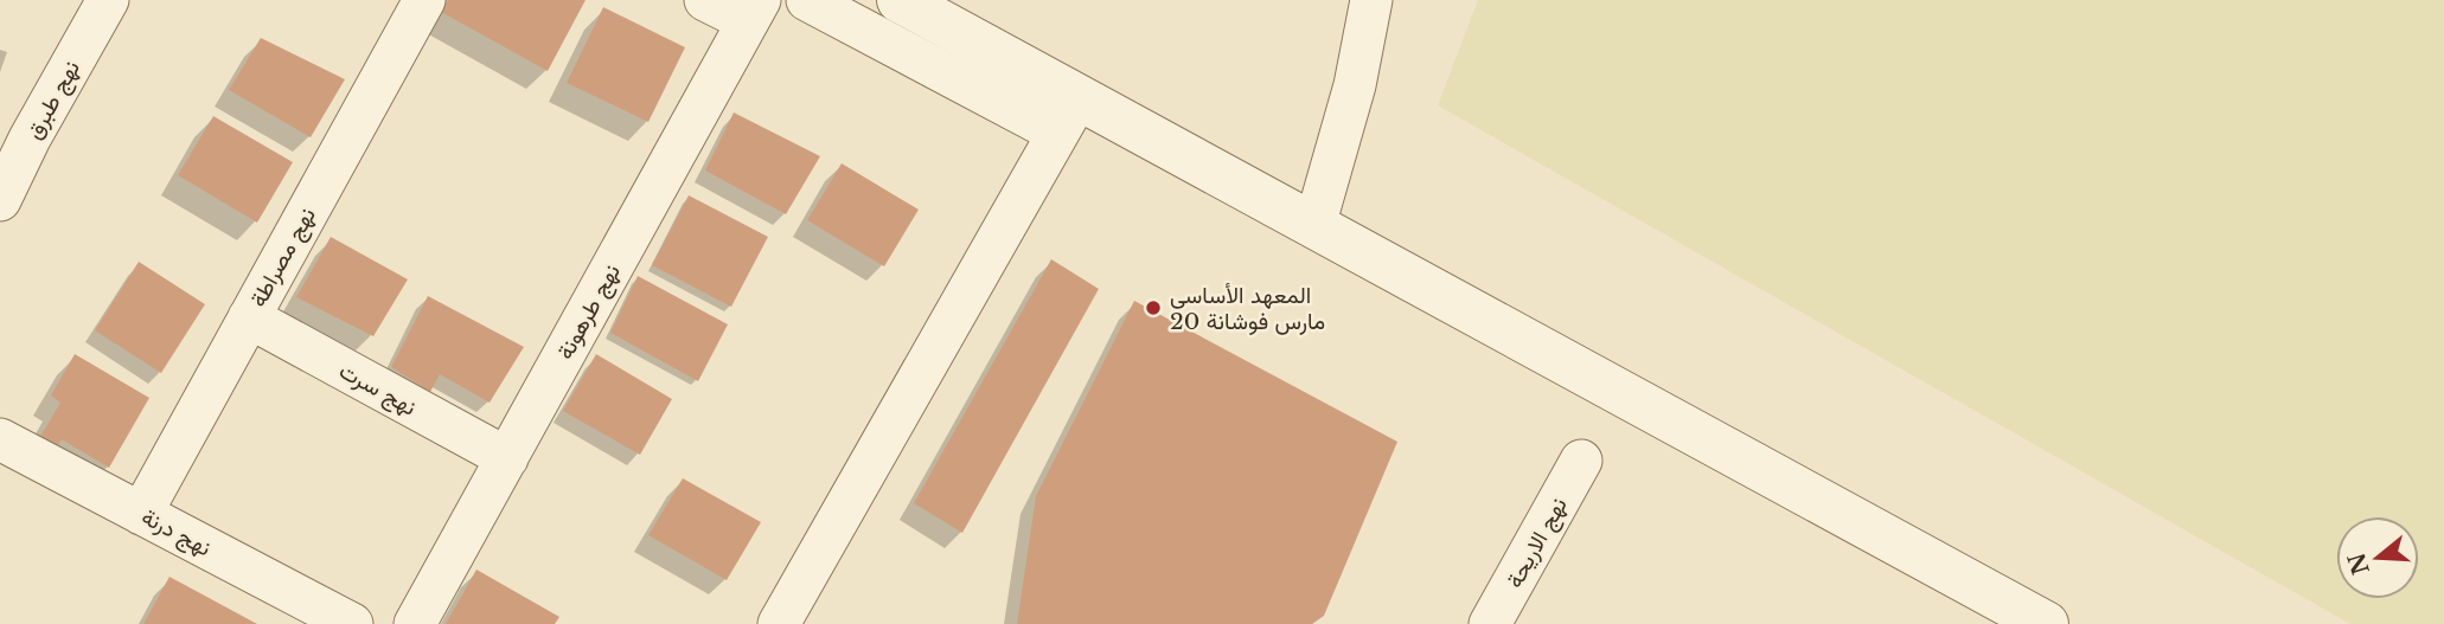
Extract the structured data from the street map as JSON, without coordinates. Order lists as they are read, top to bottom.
{
  "streets": {
    "street": [
      "نهج طبرق",
      "نهج مصراطة",
      "نهج طرهونة",
      "نهج سرت",
      "نهج درنة",
      "نهج الاريحة"
    ]
  },
  "crossings": [
    ["نهج مصراطة", "نهج سرت"],
    ["نهج مصراطة", "نهج درنة"],
    ["نهج طرهونة", "نهج سرت"]
  ],
  "places": ["المعهد الأساسي 20 مارس فوشانة"],
  "north": "left"
}
